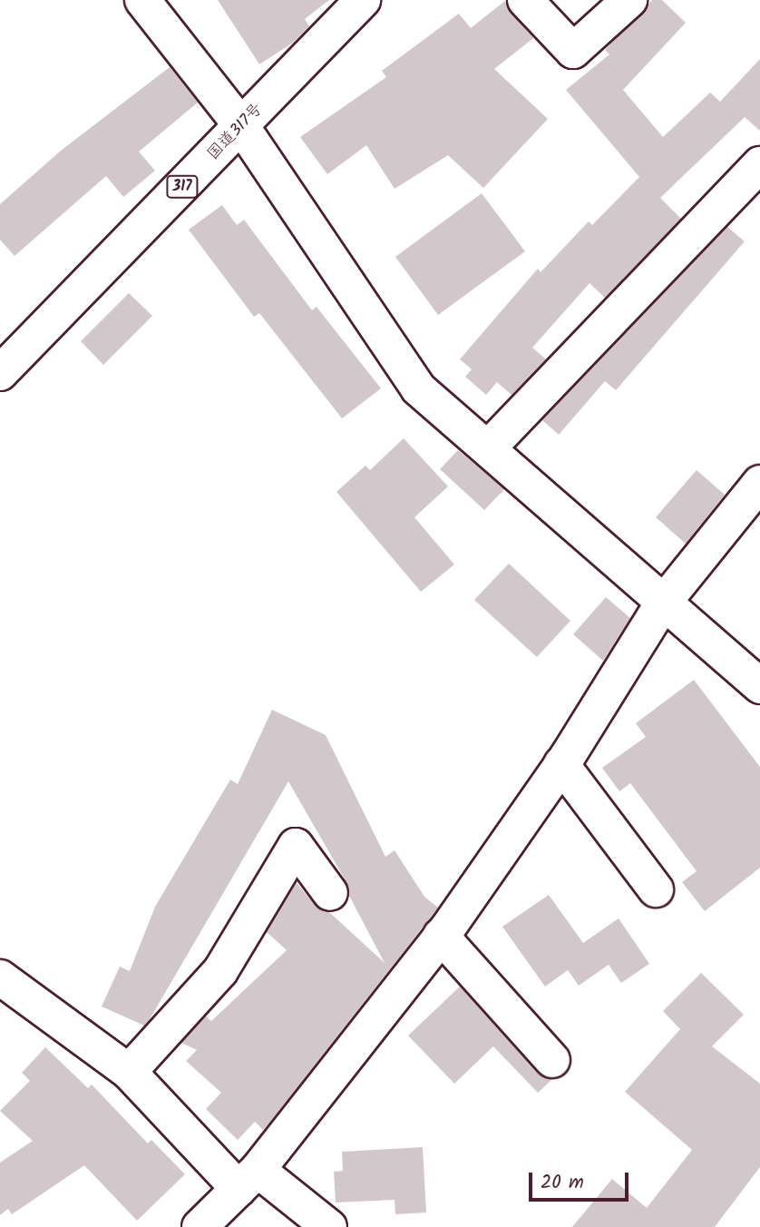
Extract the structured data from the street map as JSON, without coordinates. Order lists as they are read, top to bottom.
{
  "streets": {
    "main road": ["国道317号", "317"]
  },
  "scale_bar": "20 m"
}
